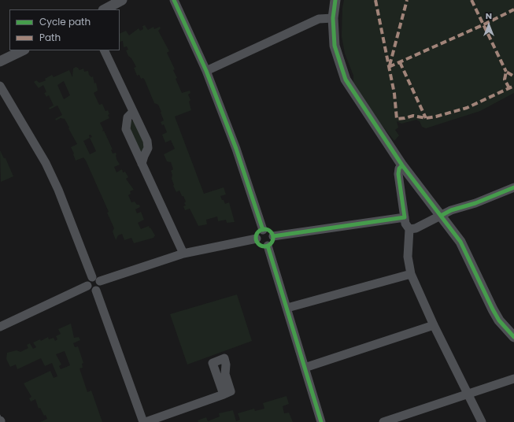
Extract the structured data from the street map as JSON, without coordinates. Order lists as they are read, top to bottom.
{
  "legend": ["Cycle path", "Path"],
  "north": "top"
}
